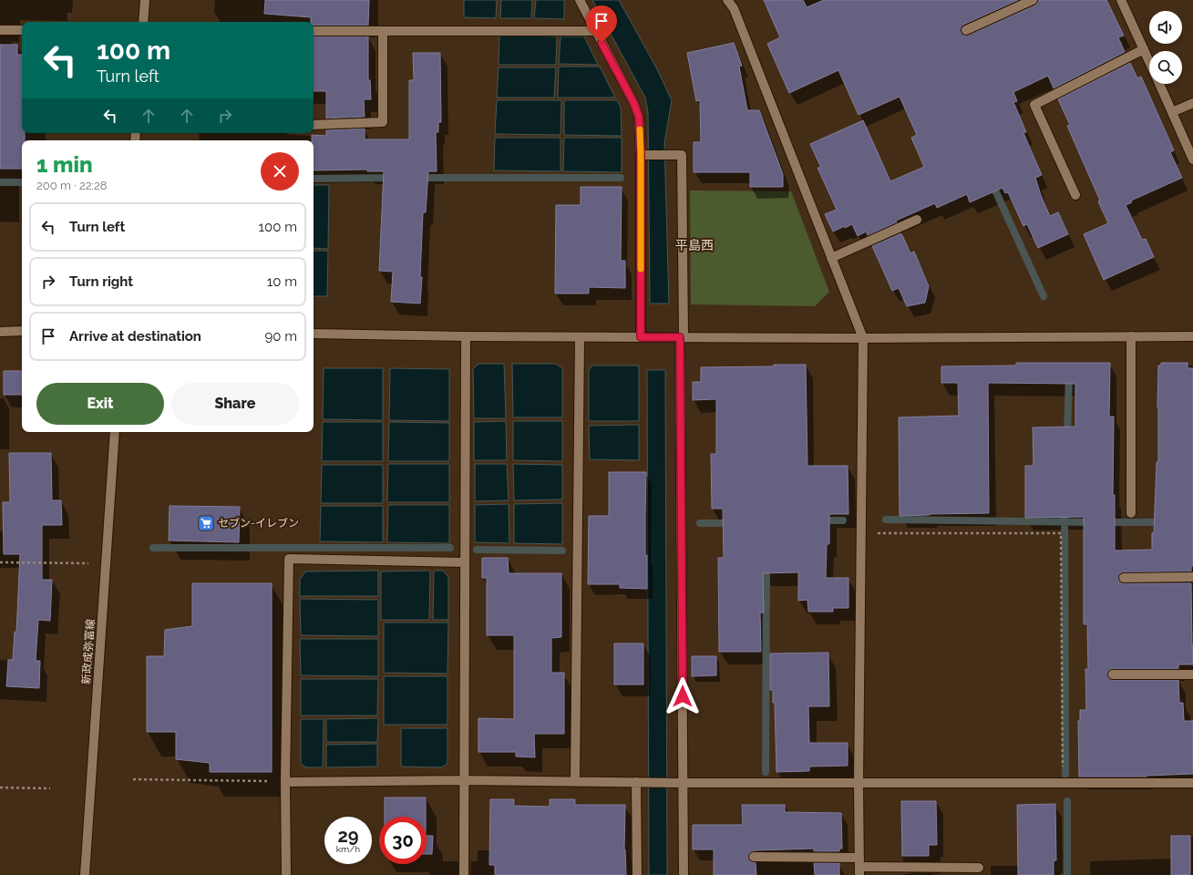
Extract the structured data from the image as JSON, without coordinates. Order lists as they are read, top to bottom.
{
  "streets": {
    "street": ["新政成弥富線"]
  },
  "districts": ["平島西"],
  "places": {
    "supermarket": ["セブン-イレブン"]
  },
  "page": {
    "turn": ["100 m", "Turn left"],
    "heading": ["1 min", "200 m · 22:28"],
    "list": [
      {
        "name": "Turn left",
        "value": "100 m"
      },
      {
        "name": "Turn right",
        "value": "10 m"
      },
      {
        "name": "Arrive at destination",
        "value": "90 m"
      }
    ],
    "buttons": ["Exit", "Share"],
    "speed": "29 km/h",
    "limit": "30"
  }
}
